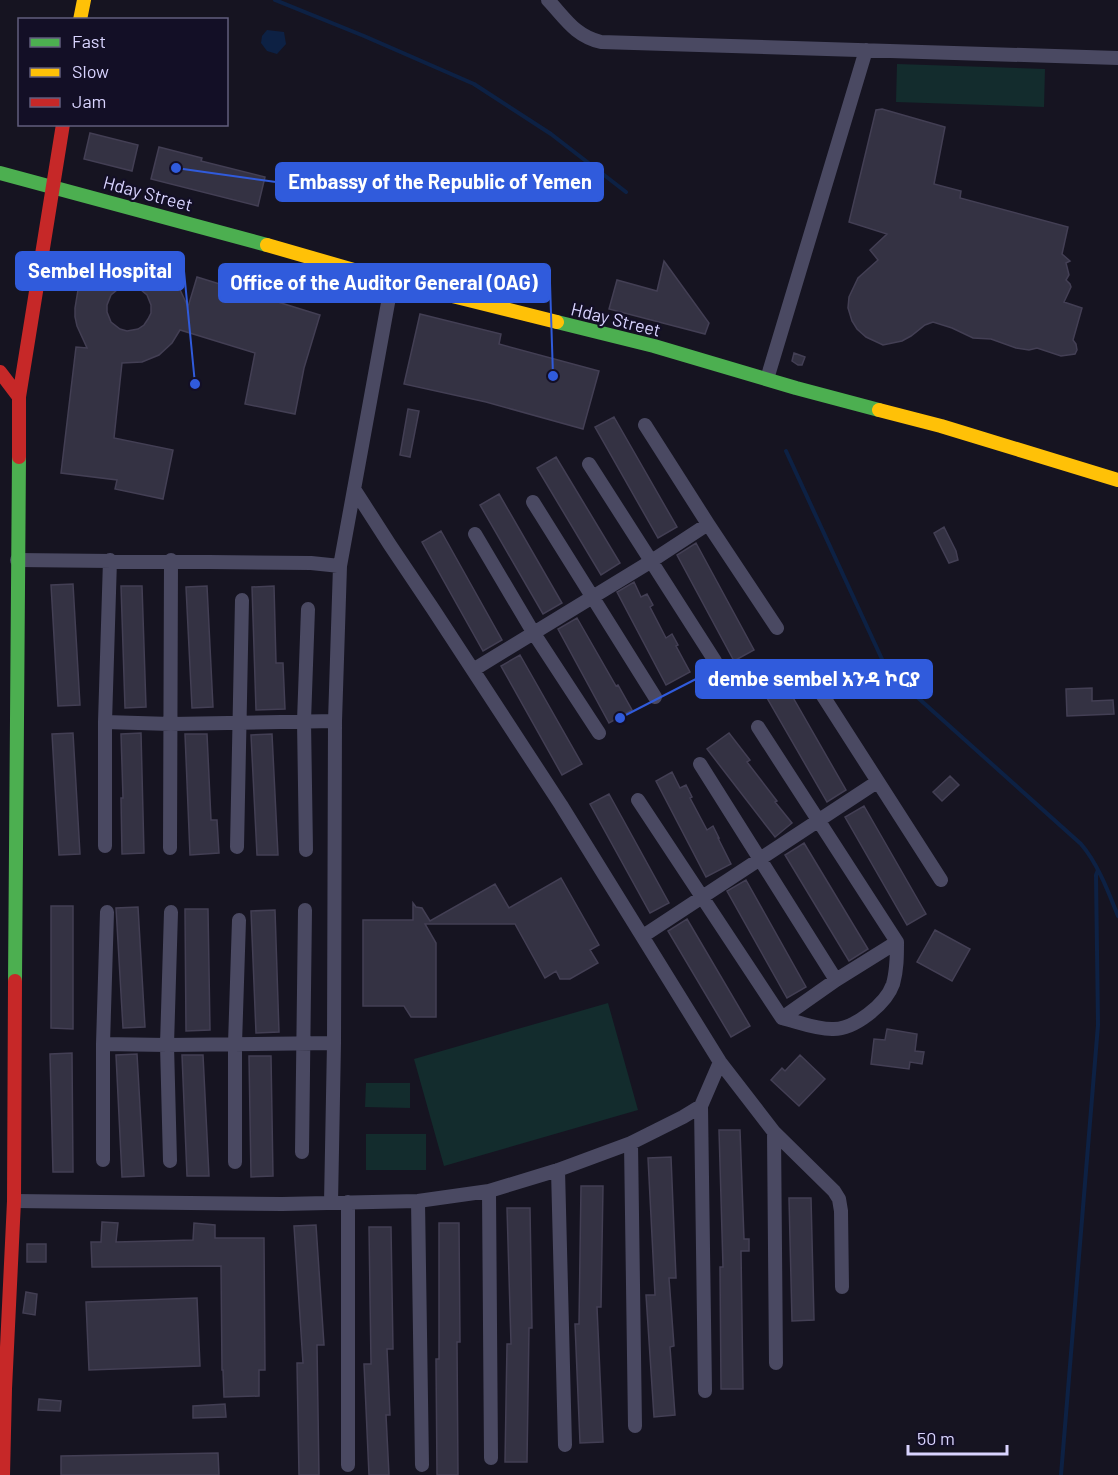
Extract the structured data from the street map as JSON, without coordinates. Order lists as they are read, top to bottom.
{
  "streets": {
    "street": ["Hday Street"]
  },
  "places": [
    "Embassy of the Republic of Yemen",
    "Office of the Auditor General (OAG)",
    "Sembel Hospital",
    "dembe sembel አንዳ ኮርያ"
  ],
  "legend": ["Fast", "Slow", "Jam"],
  "scale_bar": "50 m"
}
